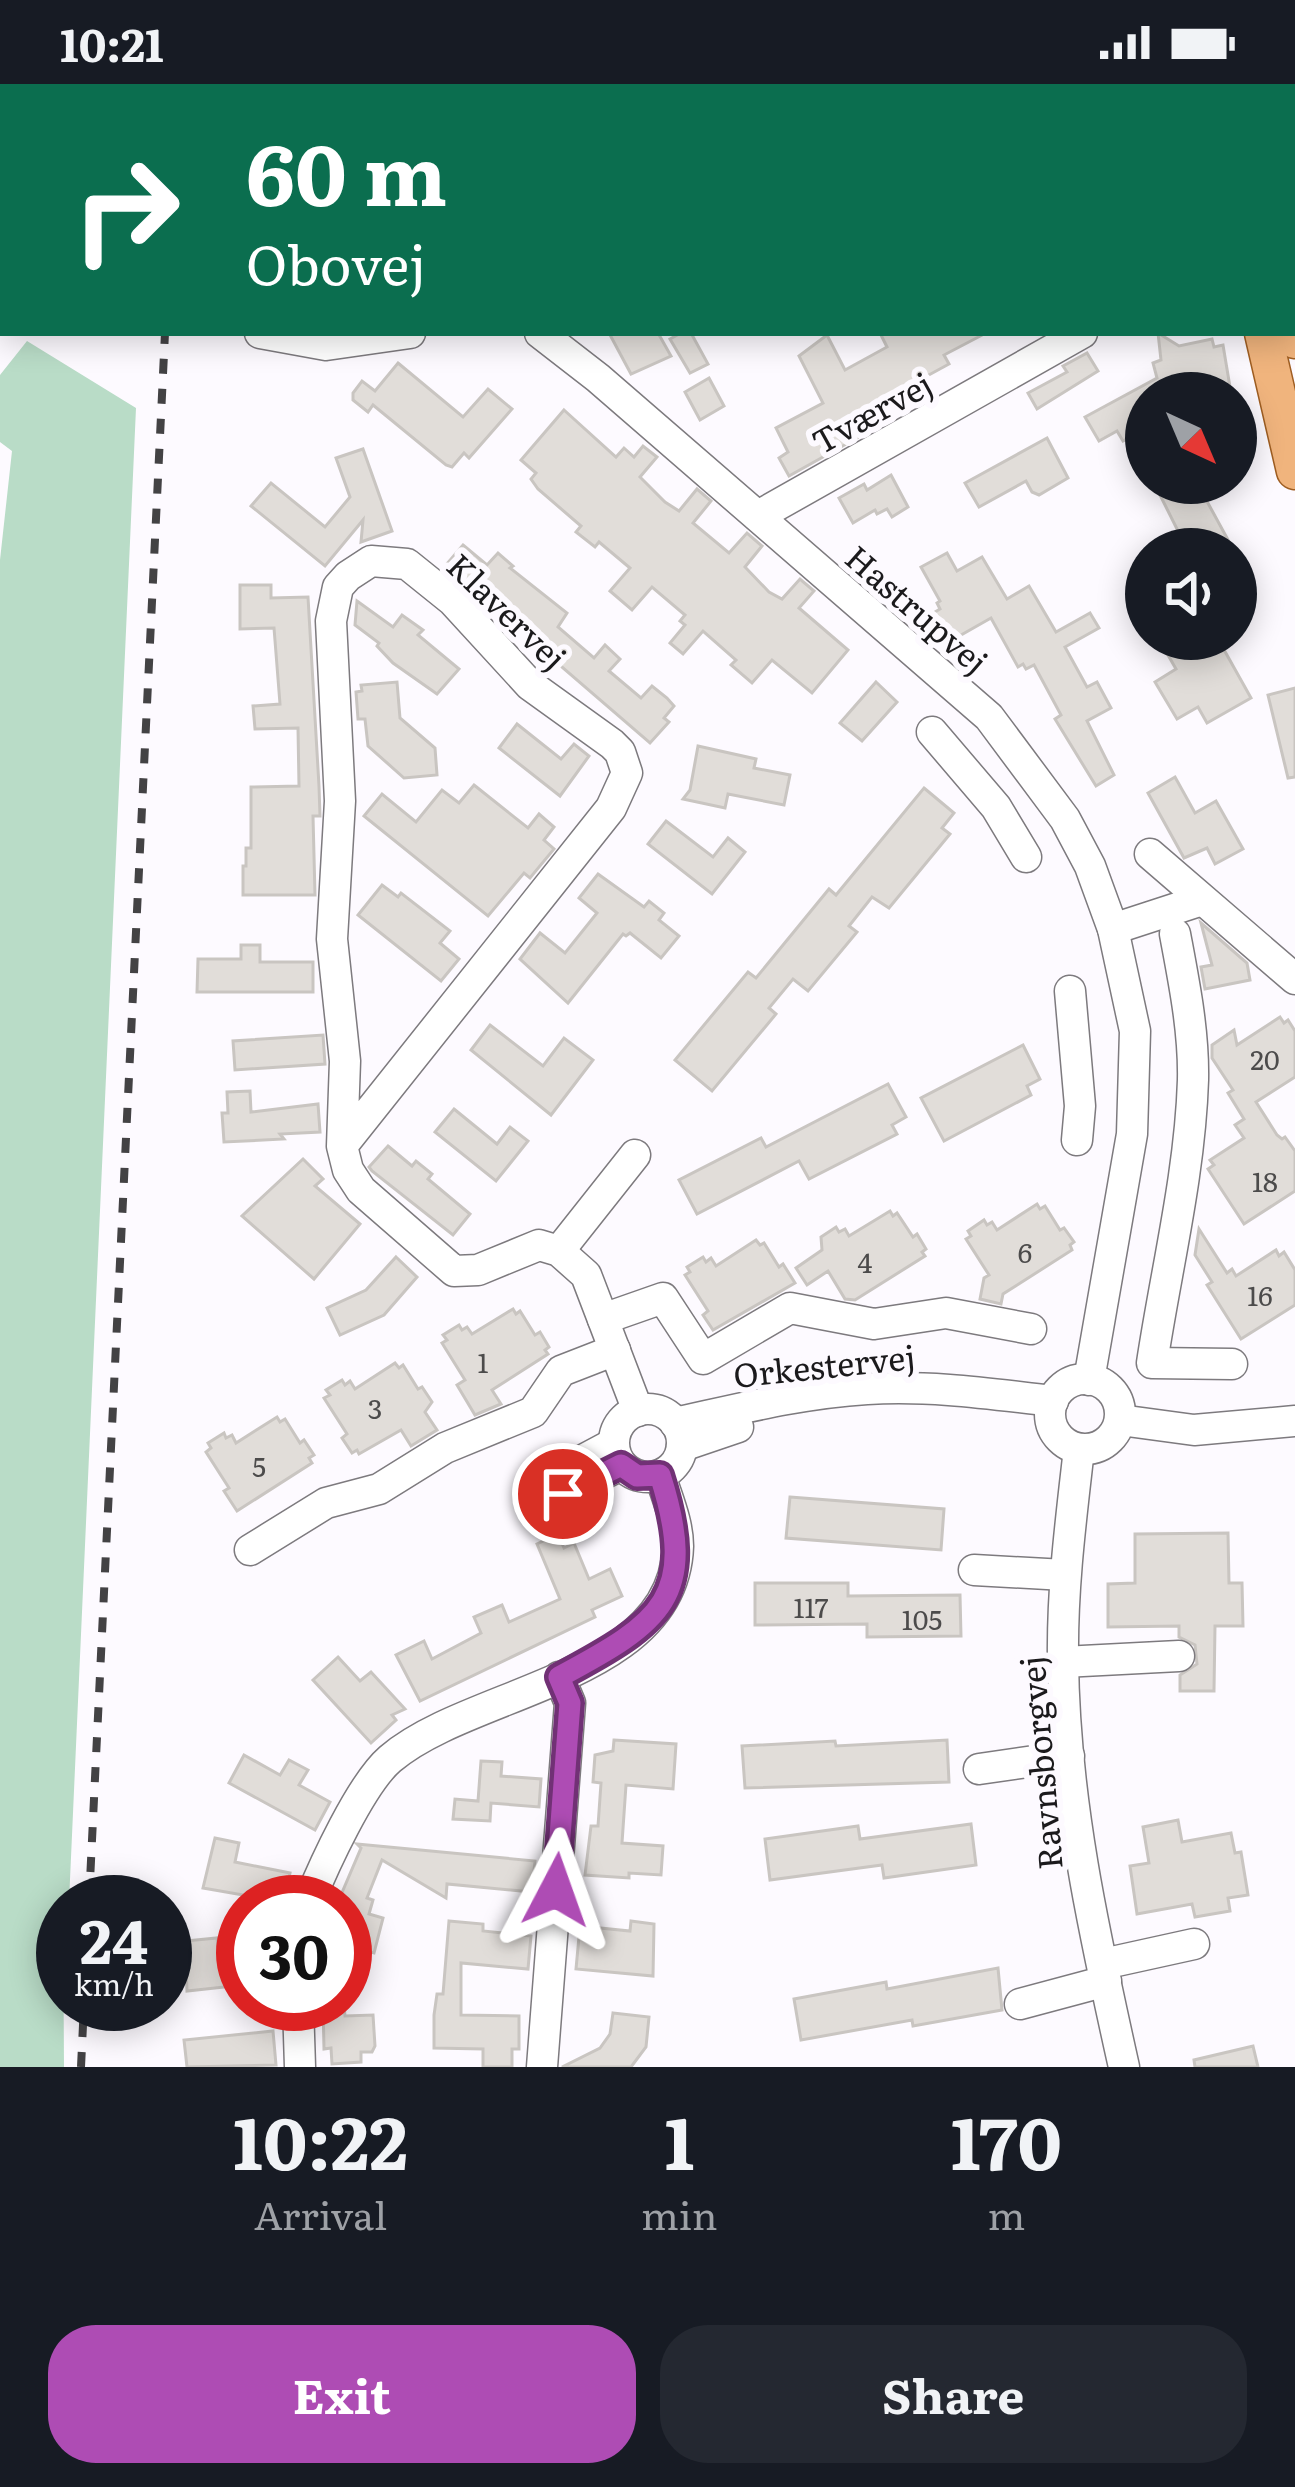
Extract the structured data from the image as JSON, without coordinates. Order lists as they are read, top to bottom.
{
  "streets": {
    "street": [
      "Tværvej",
      "Hastrupvej",
      "Klavervej",
      "Orkestervej",
      "Ravnsborgvej"
    ]
  },
  "crossings": [
    ["Tværvej", "Hastrupvej"],
    ["Orkestervej", "Ravnsborgvej"]
  ],
  "house_numbers": [
    "20",
    "18",
    "6",
    "4",
    "16",
    "1",
    "3",
    "5",
    "117",
    "105"
  ],
  "north": "bottom right",
  "page": {
    "status": "10:21",
    "turn": ["60 m", "Obovej"],
    "speed": "24 km/h",
    "limit": "30",
    "eta": [
      "10:22",
      "Arrival",
      "1",
      "min",
      "170",
      "m"
    ],
    "buttons": ["Exit", "Share"]
  }
}
